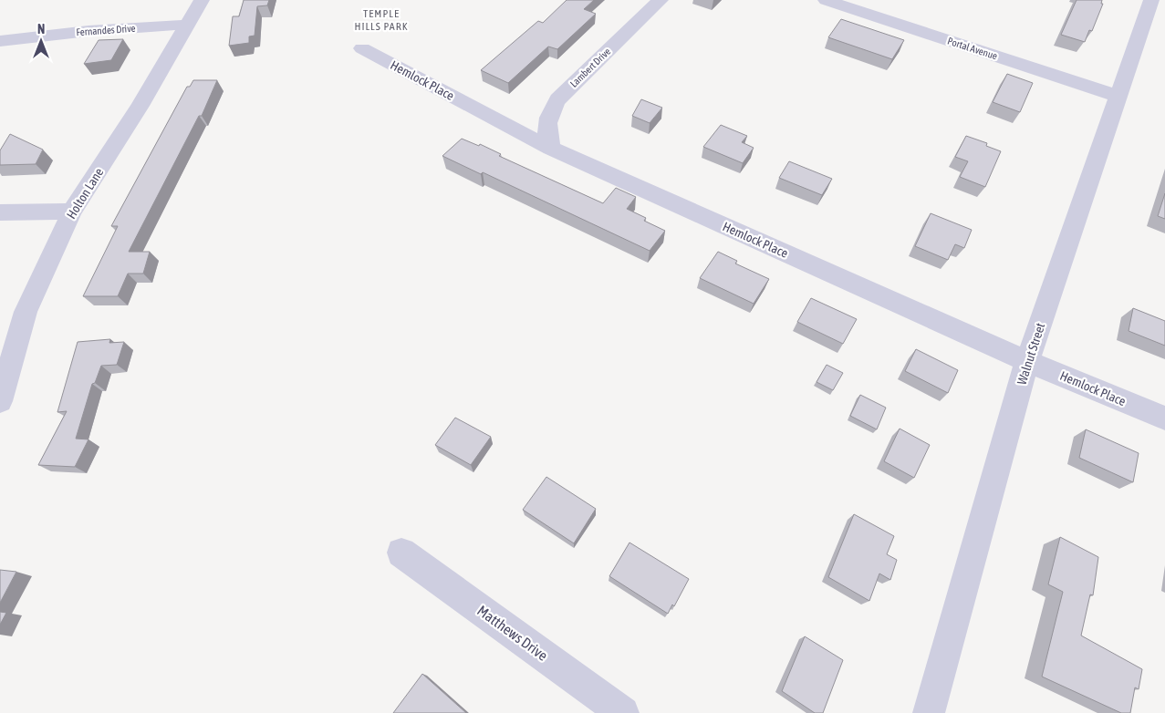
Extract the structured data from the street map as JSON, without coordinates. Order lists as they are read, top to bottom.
{
  "streets": {
    "street": [
      "Fernandes Drive",
      "Portal Avenue",
      "Lambert Drive",
      "Hemlock Place",
      "Holton Lane",
      "Walnut Street",
      "Matthews Drive"
    ]
  },
  "crossings": [
    ["Fernandes Drive", "Holton Lane"],
    ["Portal Avenue", "Walnut Street"],
    ["Lambert Drive", "Hemlock Place"],
    ["Hemlock Place", "Walnut Street"]
  ],
  "districts": ["TEMPLE HILLS PARK"],
  "north": "top"
}
